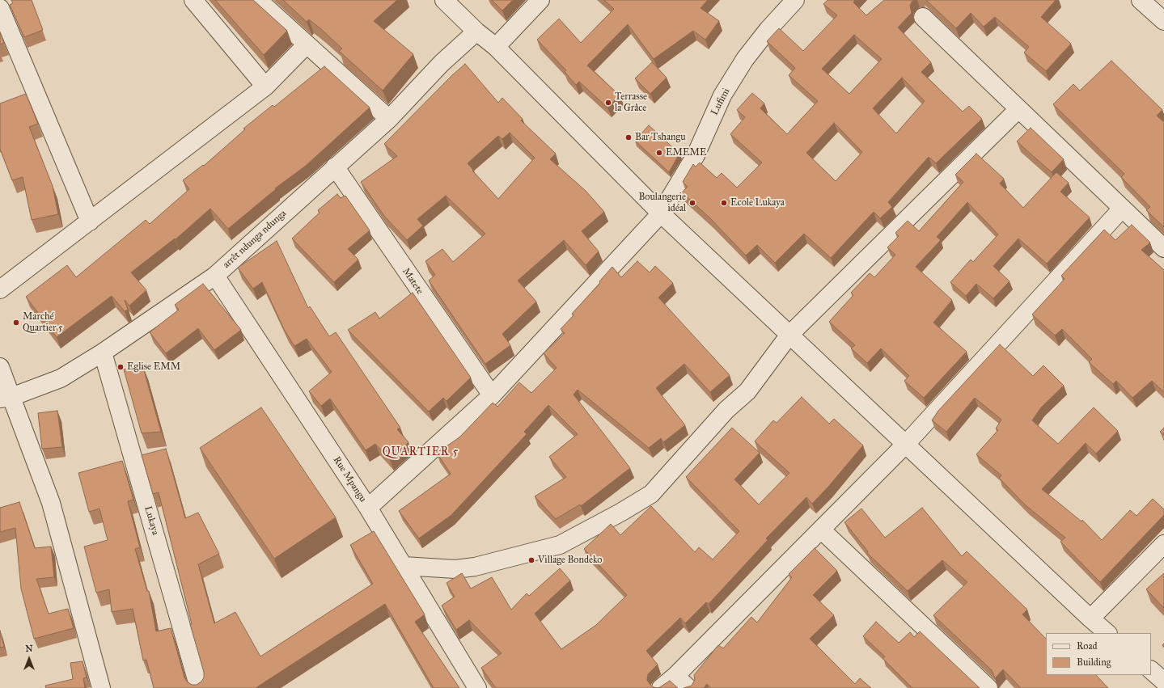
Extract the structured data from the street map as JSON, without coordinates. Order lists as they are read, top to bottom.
{
  "streets": {
    "street": [
      "Lufimi",
      "arrêt ndunga ndunga",
      "Matete",
      "Rue Mpangu",
      "Lukaya"
    ]
  },
  "crossings": [
    ["Lufimi", "Matete"],
    ["Lufimi", "Rue Mpangu"],
    ["arrêt ndunga ndunga", "Matete"],
    ["arrêt ndunga ndunga", "Rue Mpangu"],
    ["arrêt ndunga ndunga", "Lukaya"]
  ],
  "districts": ["QUARTIER 5"],
  "places": [
    "Terrasse la Grâce",
    "Bar Tshangu",
    "EMEME",
    "Boulangerie idéal",
    "Ecole Lukaya",
    "Marché Quartier 5",
    "Eglise EMM",
    "Village Bondeko"
  ],
  "legend": ["Road", "Building"],
  "north": "top"
}
